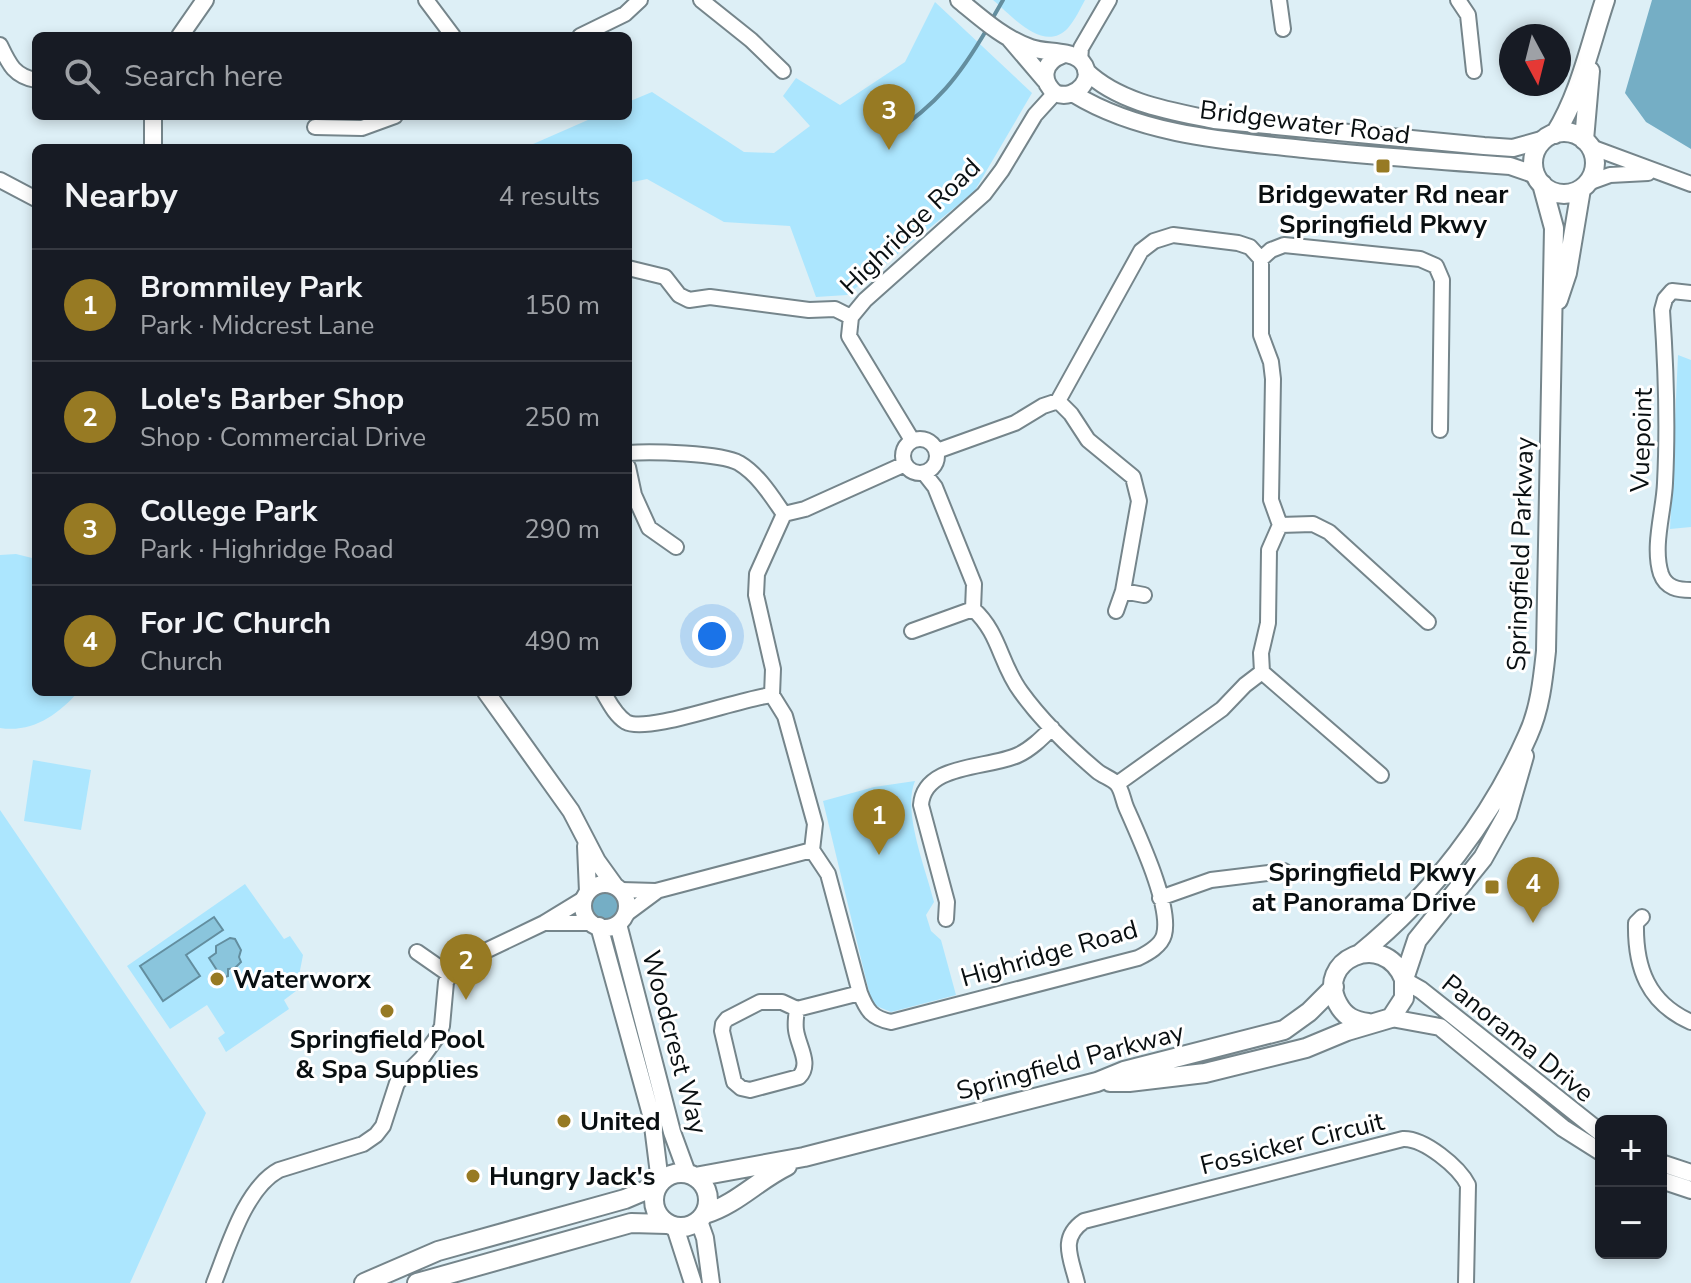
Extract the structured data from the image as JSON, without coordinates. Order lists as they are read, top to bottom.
{
  "streets": {
    "main road": ["Springfield Parkway"],
    "street": [
      "Bridgewater Road",
      "Highridge Road",
      "Vuepoint",
      "Panorama Drive",
      "Woodcrest Way",
      "Fossicker Circuit"
    ]
  },
  "crossings": [
    ["Bridgewater Road", "Highridge Road"],
    ["Bridgewater Road", "Springfield Parkway"],
    ["Springfield Parkway", "Panorama Drive"],
    ["Springfield Parkway", "Woodcrest Way"]
  ],
  "places": {
    "transit": ["Bridgewater Rd near Springfield Pkwy", "Springfield Pkwy at Panorama Drive"],
    "other": [
      "Waterworx",
      "Springfield Pool & Spa Supplies",
      "United",
      "Hungry Jack's"
    ]
  },
  "north": "bottom",
  "page": {
    "search": "Search here",
    "pins": [
      "3",
      "1",
      "4",
      "2"
    ],
    "heading": ["Nearby", "4 results"],
    "list": [
      {
        "mark": "1",
        "name": "Brommiley Park",
        "note": "Park · Midcrest Lane",
        "value": "150 m"
      },
      {
        "mark": "2",
        "name": "Lole's Barber Shop",
        "note": "Shop · Commercial Drive",
        "value": "250 m"
      },
      {
        "mark": "3",
        "name": "College Park",
        "note": "Park · Highridge Road",
        "value": "290 m"
      },
      {
        "mark": "4",
        "name": "For JC Church",
        "note": "Church",
        "value": "490 m"
      }
    ],
    "map_buttons": ["+", "−"]
  }
}
